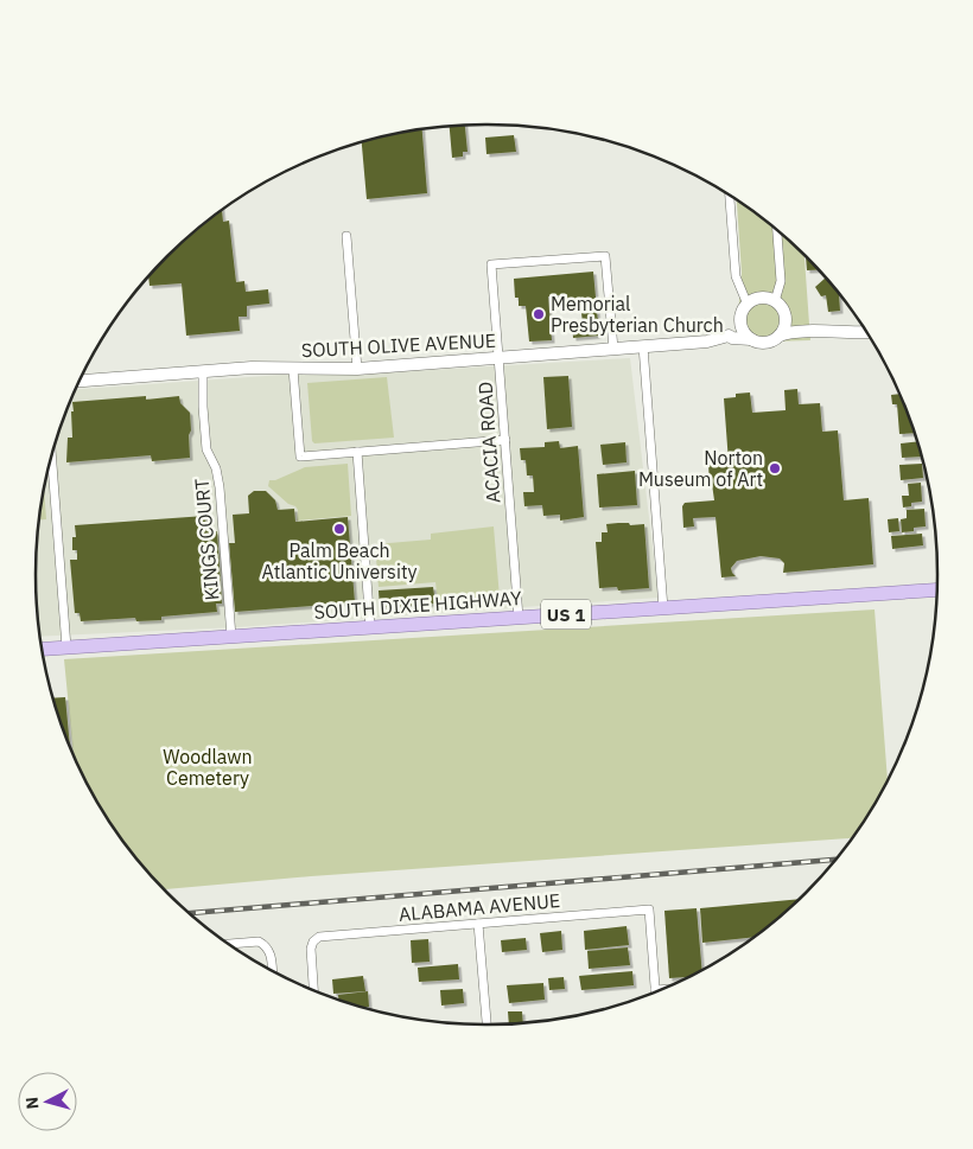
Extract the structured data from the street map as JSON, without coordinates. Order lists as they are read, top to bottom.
{
  "streets": {
    "main road": ["SOUTH DIXIE HIGHWAY", "US 1"],
    "street": [
      "SOUTH OLIVE AVENUE",
      "ACACIA ROAD",
      "KINGS COURT",
      "ALABAMA AVENUE"
    ]
  },
  "crossings": [
    ["SOUTH OLIVE AVENUE", "ACACIA ROAD"],
    ["SOUTH OLIVE AVENUE", "KINGS COURT"],
    ["ACACIA ROAD", "SOUTH DIXIE HIGHWAY"],
    ["KINGS COURT", "SOUTH DIXIE HIGHWAY"]
  ],
  "parks": ["Woodlawn Cemetery"],
  "places": ["Memorial Presbyterian Church", "Norton Museum of Art", "Palm Beach Atlantic University"],
  "north": "left"
}
